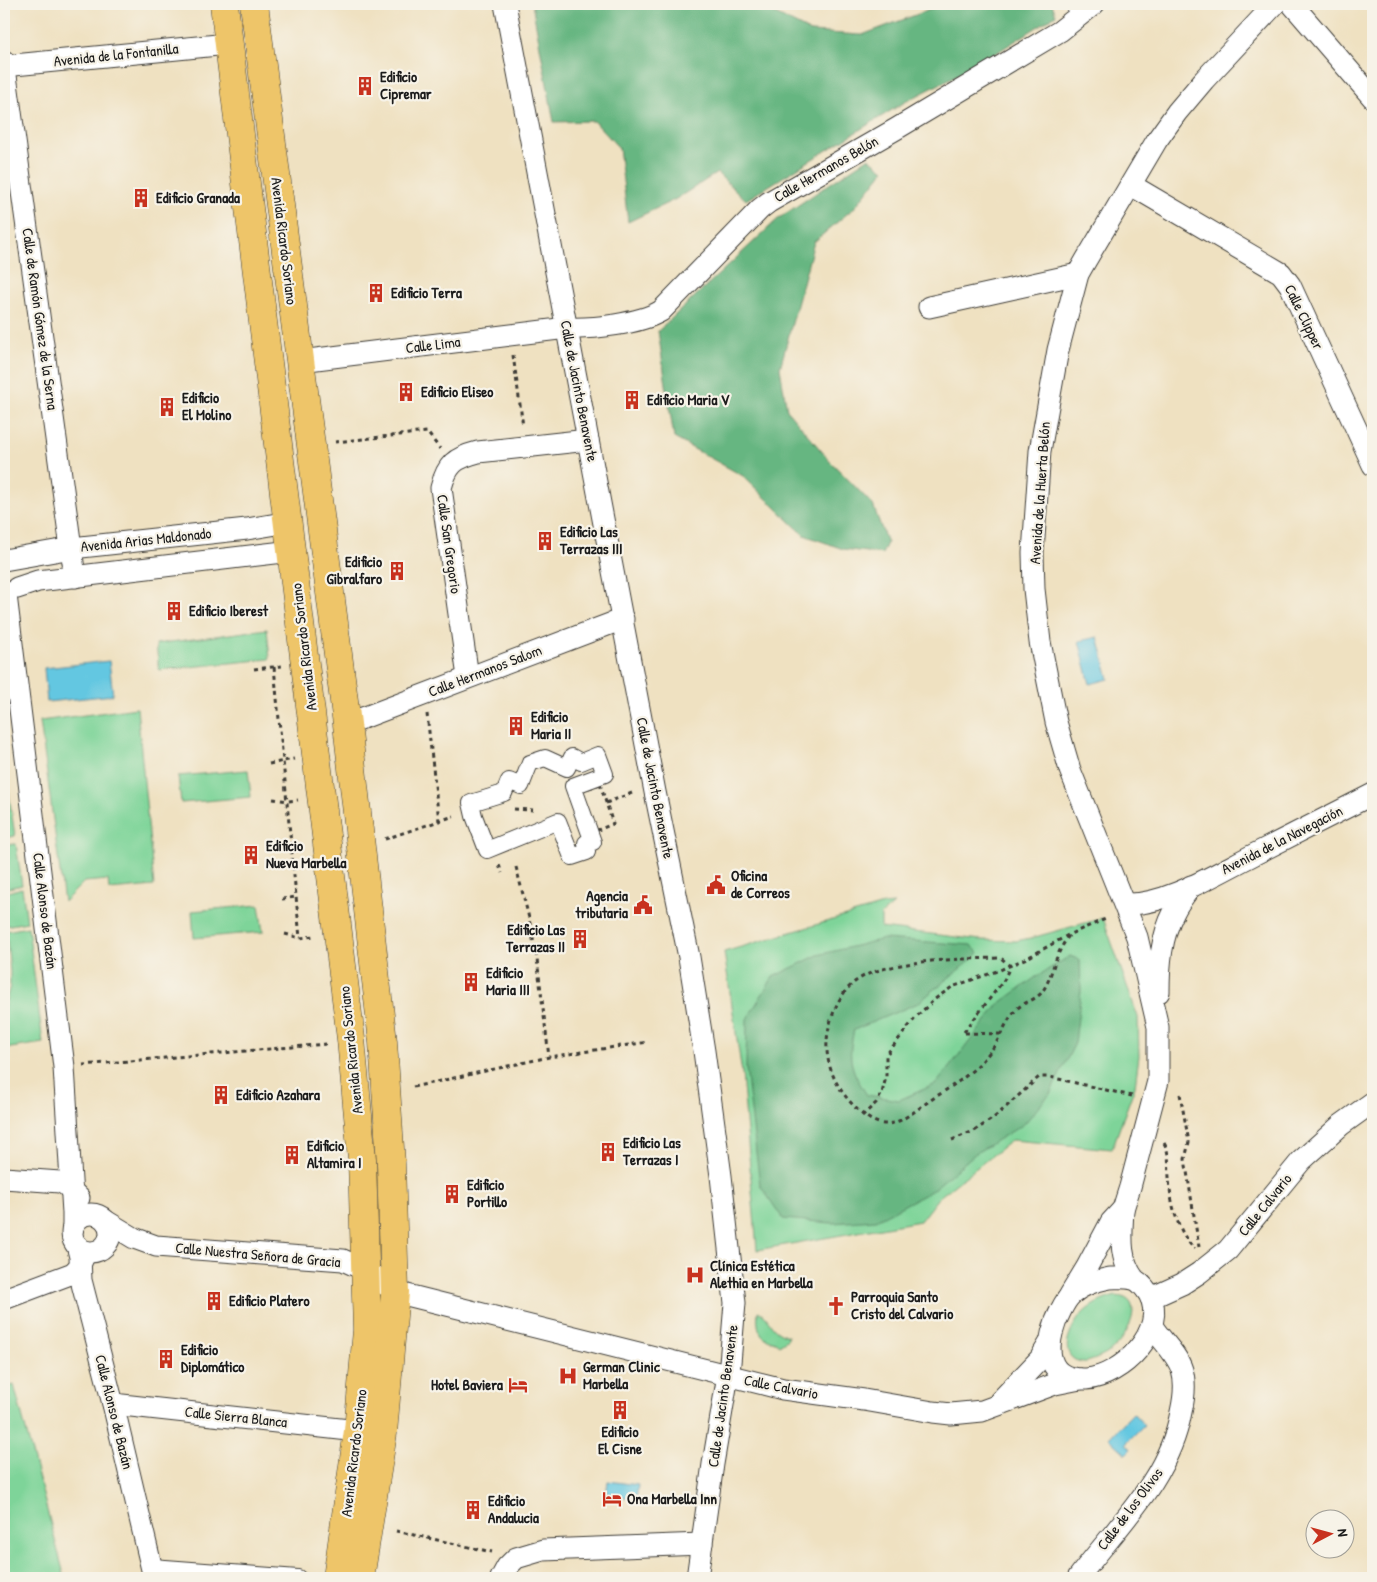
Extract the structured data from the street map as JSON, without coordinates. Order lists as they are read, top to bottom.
{
  "streets": {
    "main road": ["Avenida Ricardo Soriano"],
    "street": [
      "Avenida de la Fontanilla",
      "Calle Hermanos Belón",
      "Calle Clipper",
      "Calle de Ramón Gómez de la Serna",
      "Calle Lima",
      "Calle de Jacinto Benavente",
      "Avenida de la Huerta Belón",
      "Avenida Arias Maldonado",
      "Calle San Gregorio",
      "Calle Hermanos Salom",
      "Avenida de la Navegación",
      "Calle Alonso de Bazán",
      "Calle Calvario",
      "Calle Nuestra Señora de Gracia",
      "Calle Sierra Blanca",
      "Calle de los Olivos"
    ]
  },
  "crossings": [
    ["Avenida de la Fontanilla", "Avenida Ricardo Soriano"],
    ["Avenida de la Fontanilla", "Calle de Ramón Gómez de la Serna"],
    ["Calle Hermanos Belón", "Calle Lima"],
    ["Calle Hermanos Belón", "Calle de Jacinto Benavente"],
    ["Avenida Ricardo Soriano", "Calle Lima"],
    ["Avenida Ricardo Soriano", "Avenida Arias Maldonado"],
    ["Avenida Ricardo Soriano", "Calle Hermanos Salom"],
    ["Avenida Ricardo Soriano", "Calle Calvario"],
    ["Avenida Ricardo Soriano", "Calle Nuestra Señora de Gracia"],
    ["Avenida Ricardo Soriano", "Calle Sierra Blanca"],
    ["Calle Clipper", "Avenida de la Huerta Belón"],
    ["Calle de Ramón Gómez de la Serna", "Avenida Arias Maldonado"],
    ["Calle Lima", "Calle de Jacinto Benavente"],
    ["Calle de Jacinto Benavente", "Calle San Gregorio"],
    ["Calle de Jacinto Benavente", "Calle Hermanos Salom"],
    ["Calle de Jacinto Benavente", "Calle Calvario"],
    ["Avenida de la Huerta Belón", "Avenida de la Navegación"],
    ["Avenida de la Huerta Belón", "Calle Calvario"],
    ["Avenida de la Huerta Belón", "Calle de los Olivos"],
    ["Avenida Arias Maldonado", "Calle Alonso de Bazán"],
    ["Calle San Gregorio", "Calle Hermanos Salom"],
    ["Calle Alonso de Bazán", "Calle Nuestra Señora de Gracia"],
    ["Calle Alonso de Bazán", "Calle Sierra Blanca"],
    ["Calle Calvario", "Calle Nuestra Señora de Gracia"],
    ["Calle Calvario", "Calle de los Olivos"]
  ],
  "places": {
    "building": [
      "Edificio Cipremar",
      "Edificio Granada",
      "Edificio Terra",
      "Edificio Eliseo",
      "Edificio Maria V",
      "Edificio El Molino",
      "Edificio Las Terrazas III",
      "Edificio Gibralfaro",
      "Edificio Iberest",
      "Edificio Maria II",
      "Edificio Nueva Marbella",
      "Edificio Las Terrazas II",
      "Edificio Maria III",
      "Edificio Azahara",
      "Edificio Las Terrazas I",
      "Edificio Altamira I",
      "Edificio Portillo",
      "Edificio Platero",
      "Edificio Diplomático",
      "Edificio El Cisne",
      "Edificio Andalucia"
    ],
    "public building": ["Oficina de Correos", "Agencia tributaria"],
    "hospital": ["Clínica Estética Alethia en Marbella", "German Clinic Marbella"],
    "church": ["Parroquia Santo Cristo del Calvario"],
    "hotel": ["Hotel Baviera", "Ona Marbella Inn"]
  },
  "north": "right"
}
